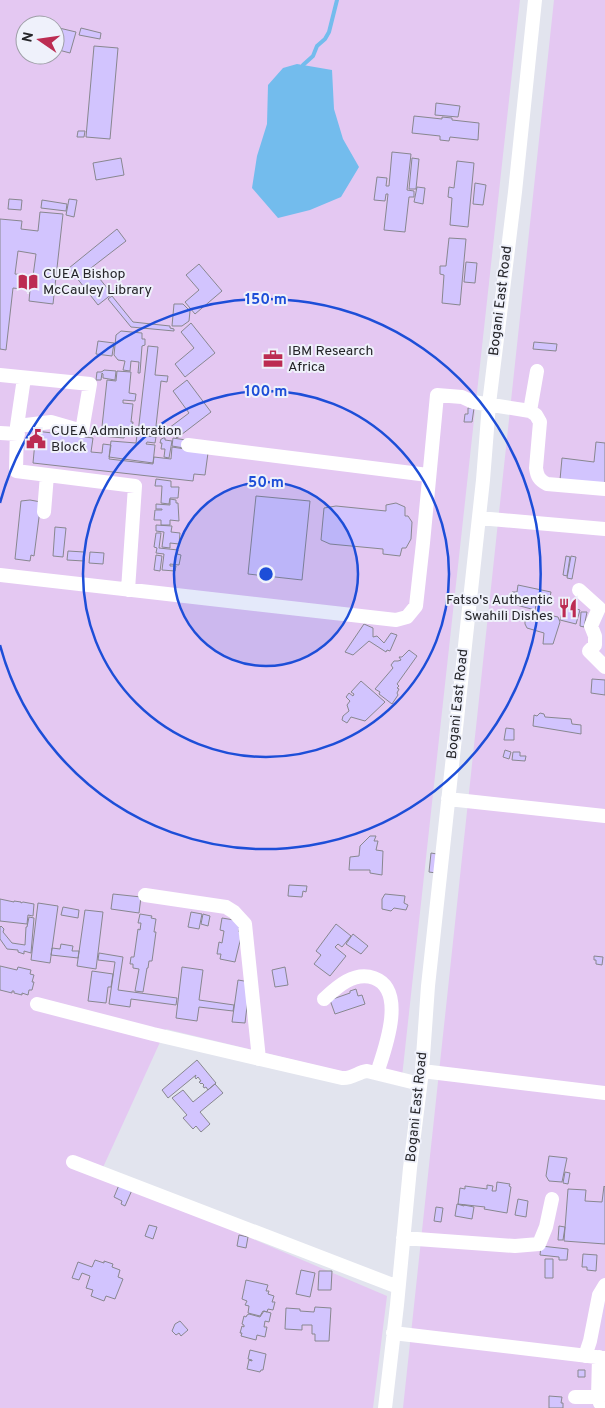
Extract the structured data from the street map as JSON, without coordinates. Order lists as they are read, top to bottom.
{
  "streets": {
    "street": ["Bogani East Road"]
  },
  "places": {
    "library": ["CUEA Bishop McCauley Library"],
    "office": ["IBM Research Africa"],
    "public building": ["CUEA Administration Block"],
    "restaurant": ["Fatso's Authentic Swahili Dishes"]
  },
  "north": "left",
  "rings": ["150 m", "100 m", "50 m"]
}
